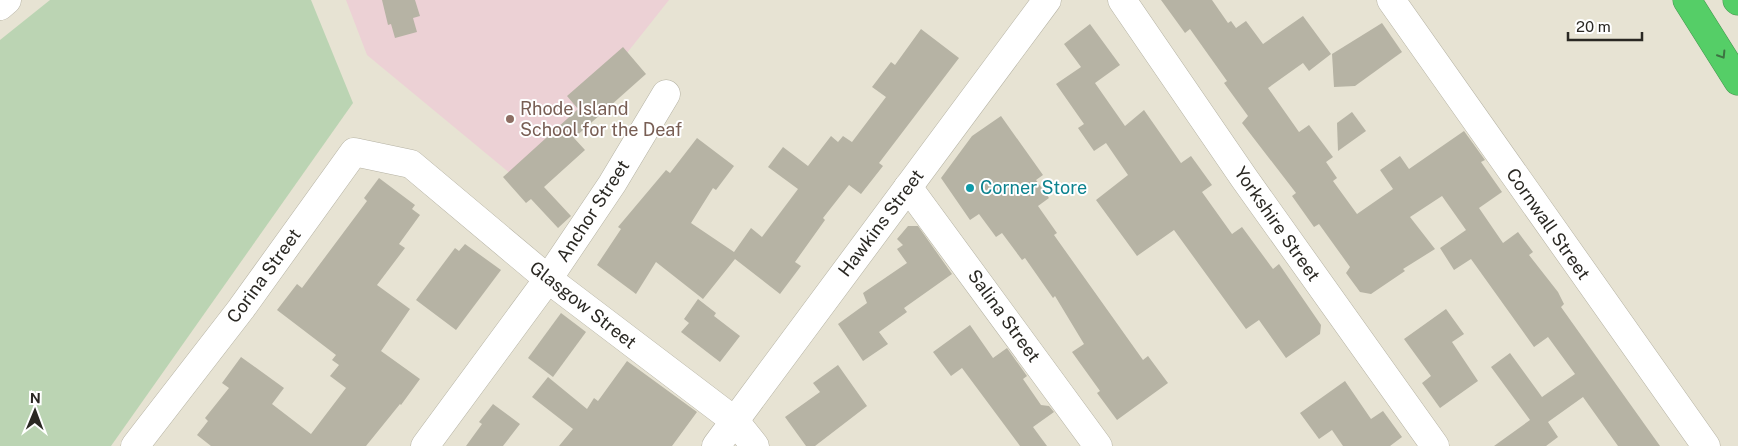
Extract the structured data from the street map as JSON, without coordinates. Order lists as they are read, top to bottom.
{
  "streets": {
    "street": [
      "Anchor Street",
      "Hawkins Street",
      "Yorkshire Street",
      "Cornwall Street",
      "Corina Street",
      "Glasgow Street",
      "Salina Street"
    ]
  },
  "crossings": [
    ["Anchor Street", "Glasgow Street"],
    ["Hawkins Street", "Glasgow Street"],
    ["Hawkins Street", "Salina Street"],
    ["Corina Street", "Glasgow Street"]
  ],
  "places": ["Rhode Island School for the Deaf", "Corner Store"],
  "scale_bar": "20 m",
  "north": "top"
}
